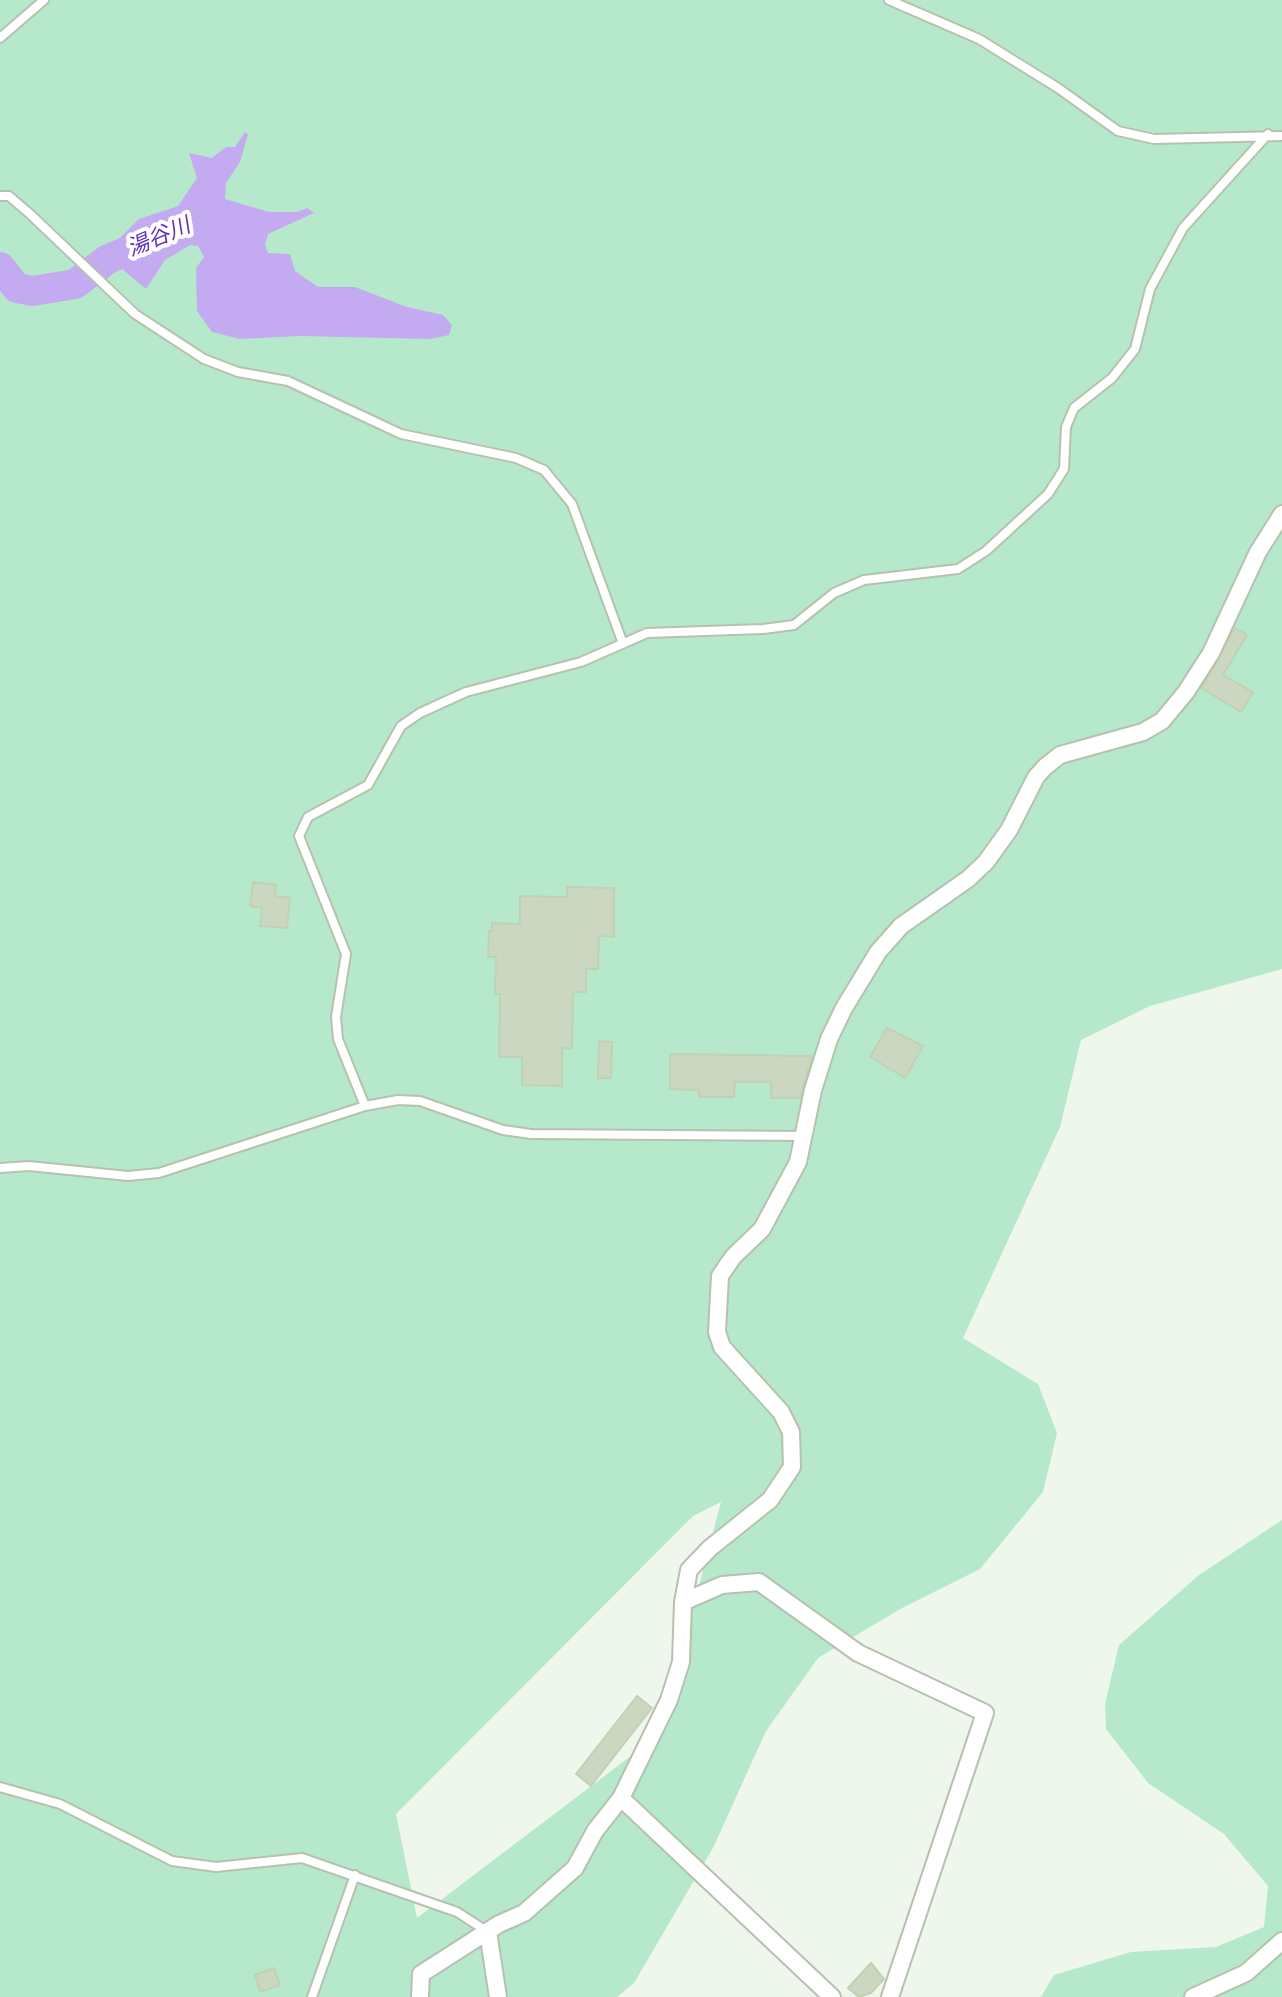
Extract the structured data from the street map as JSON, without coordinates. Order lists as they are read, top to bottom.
{
  "water": ["湯谷川"]
}
